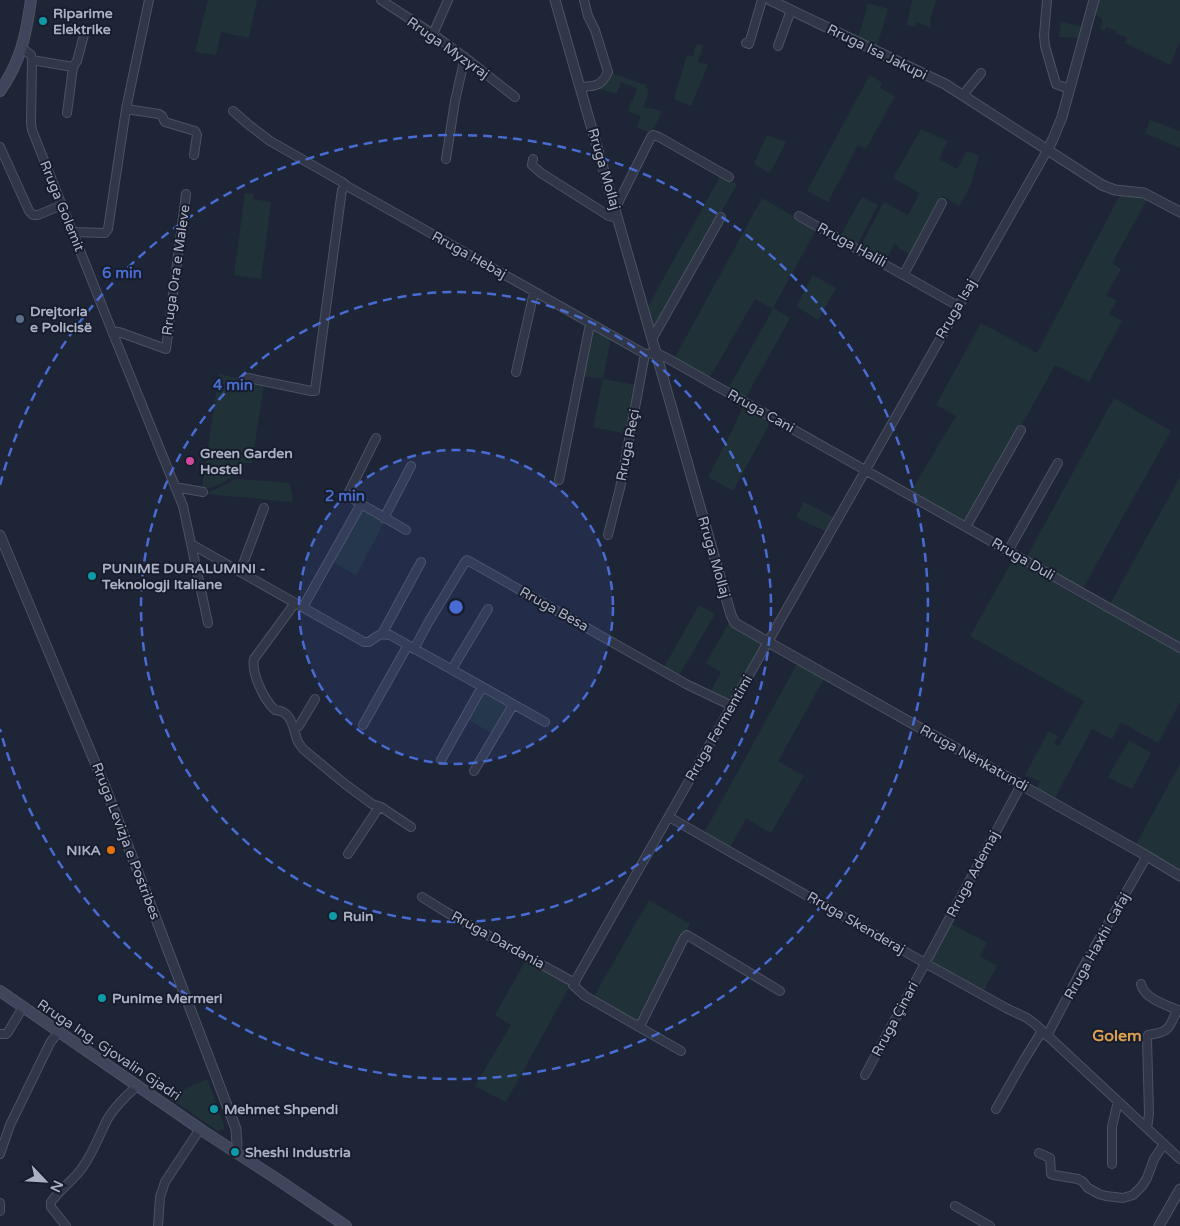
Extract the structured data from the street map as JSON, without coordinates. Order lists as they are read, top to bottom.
{
  "streets": {
    "main road": ["Rruga Ing. Gjovalin Gjadri"],
    "street": [
      "Rruga Myzyraj",
      "Rruga Isa Jakupi",
      "Rruga Mollaj",
      "Rruga Golemit",
      "Rruga Halili",
      "Rruga Hebaj",
      "Rruga Ora e Maleve",
      "Rruga Isaj",
      "Rruga Cani",
      "Rruga Reçi",
      "Rruga Duli",
      "Rruga Besa",
      "Rruga Fermentimi",
      "Rruga Nënkatundi",
      "Rruga Levizja e Postribes",
      "Rruga Ademaj",
      "Rruga Skenderaj",
      "Rruga Dardania",
      "Rruga Haxhi Cafaj",
      "Rruga Çinari"
    ]
  },
  "crossings": [
    ["Rruga Isa Jakupi", "Rruga Isaj"],
    ["Rruga Mollaj", "Rruga Cani"],
    ["Rruga Mollaj", "Rruga Fermentimi"],
    ["Rruga Mollaj", "Rruga Nënkatundi"],
    ["Rruga Golemit", "Rruga Ora e Maleve"],
    ["Rruga Halili", "Rruga Isaj"],
    ["Rruga Hebaj", "Rruga Reçi"],
    ["Rruga Isaj", "Rruga Cani"],
    ["Rruga Isaj", "Rruga Duli"],
    ["Rruga Isaj", "Rruga Fermentimi"],
    ["Rruga Cani", "Rruga Duli"],
    ["Rruga Cani", "Rruga Fermentimi"],
    ["Rruga Duli", "Rruga Fermentimi"],
    ["Rruga Besa", "Rruga Fermentimi"],
    ["Rruga Fermentimi", "Rruga Nënkatundi"],
    ["Rruga Fermentimi", "Rruga Skenderaj"],
    ["Rruga Fermentimi", "Rruga Dardania"],
    ["Rruga Nënkatundi", "Rruga Ademaj"],
    ["Rruga Nënkatundi", "Rruga Haxhi Cafaj"],
    ["Rruga Levizja e Postribes", "Rruga Ing. Gjovalin Gjadri"],
    ["Rruga Ademaj", "Rruga Skenderaj"],
    ["Rruga Ademaj", "Rruga Çinari"],
    ["Rruga Skenderaj", "Rruga Haxhi Cafaj"],
    ["Rruga Skenderaj", "Rruga Çinari"]
  ],
  "districts": ["Golem"],
  "places": [
    "Riparime Elektrike",
    "Drejtoria e Policisë",
    "Green Garden Hostel",
    "PUNIME DURALUMINI - Teknologji Italiane",
    "NIKA",
    "Ruin",
    "Punime Mermeri",
    "Mehmet Shpendi",
    "Sheshi Industria"
  ],
  "north": "bottom right",
  "rings": ["6 min", "4 min", "2 min"]
}
